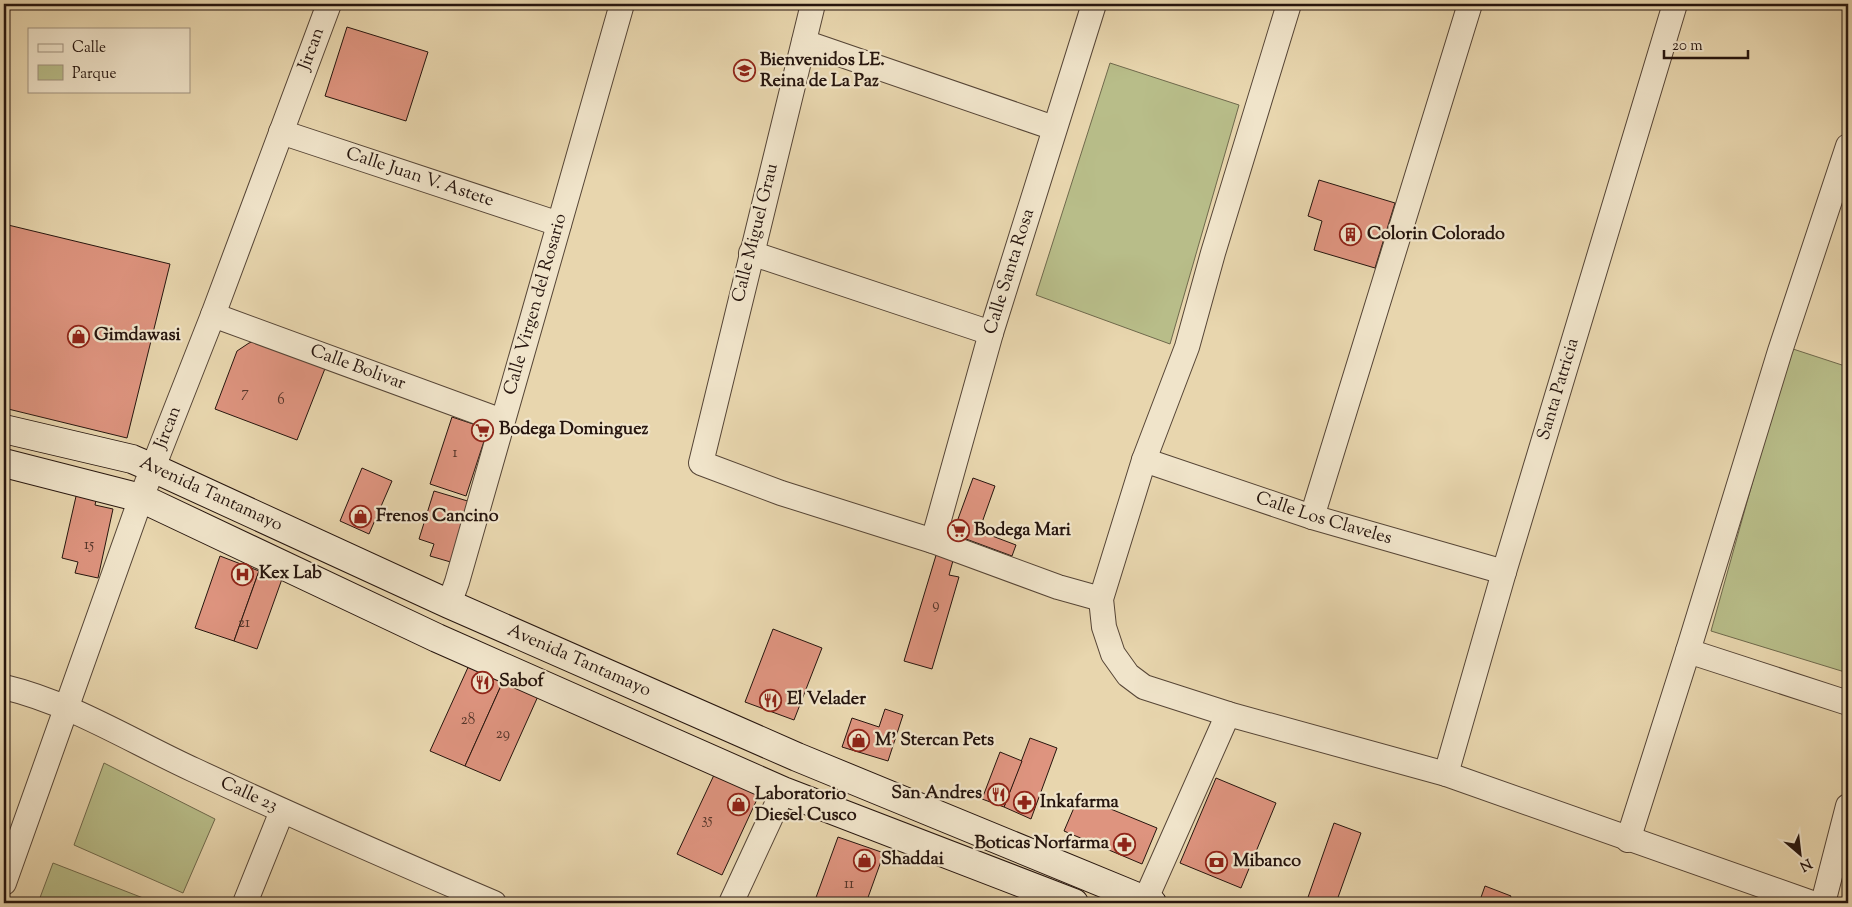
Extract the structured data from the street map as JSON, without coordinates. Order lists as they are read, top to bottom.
{
  "streets": {
    "street": [
      "Jircan",
      "Calle Juan V. Astete",
      "Calle Miguel Grau",
      "Calle Santa Rosa",
      "Calle Virgen del Rosario",
      "Calle Bolivar",
      "Santa Patricia",
      "Avenida Tantamayo",
      "Calle Los Claveles",
      "Calle 23"
    ]
  },
  "crossings": [
    ["Jircan", "Calle Juan V. Astete"],
    ["Jircan", "Calle Bolivar"],
    ["Jircan", "Avenida Tantamayo"],
    ["Jircan", "Calle 23"],
    ["Calle Juan V. Astete", "Calle Virgen del Rosario"],
    ["Calle Miguel Grau", "Calle Santa Rosa"],
    ["Calle Virgen del Rosario", "Calle Bolivar"],
    ["Calle Virgen del Rosario", "Avenida Tantamayo"],
    ["Santa Patricia", "Calle Los Claveles"]
  ],
  "places": {
    "school or university": ["Bienvenidos LE. Reina de La Paz"],
    "building": ["Colorin Colorado"],
    "shop": [
      "Gimdawasi",
      "Frenos Cancino",
      "M' Stercan Pets",
      "Laboratorio Diesel Cusco",
      "Shaddai"
    ],
    "supermarket": ["Bodega Dominguez", "Bodega Mari"],
    "hospital": ["Kex Lab"],
    "restaurant": ["Sabof", "El Velader", "San Andres"],
    "pharmacy": ["Inkafarma", "Boticas Norfarma"],
    "bank": ["Mibanco"]
  },
  "house_numbers": [
    "7",
    "6",
    "1",
    "15",
    "9",
    "21",
    "28",
    "29",
    "35",
    "11"
  ],
  "legend": ["Calle", "Parque"],
  "scale_bar": "20 m",
  "north": "bottom right"
}
